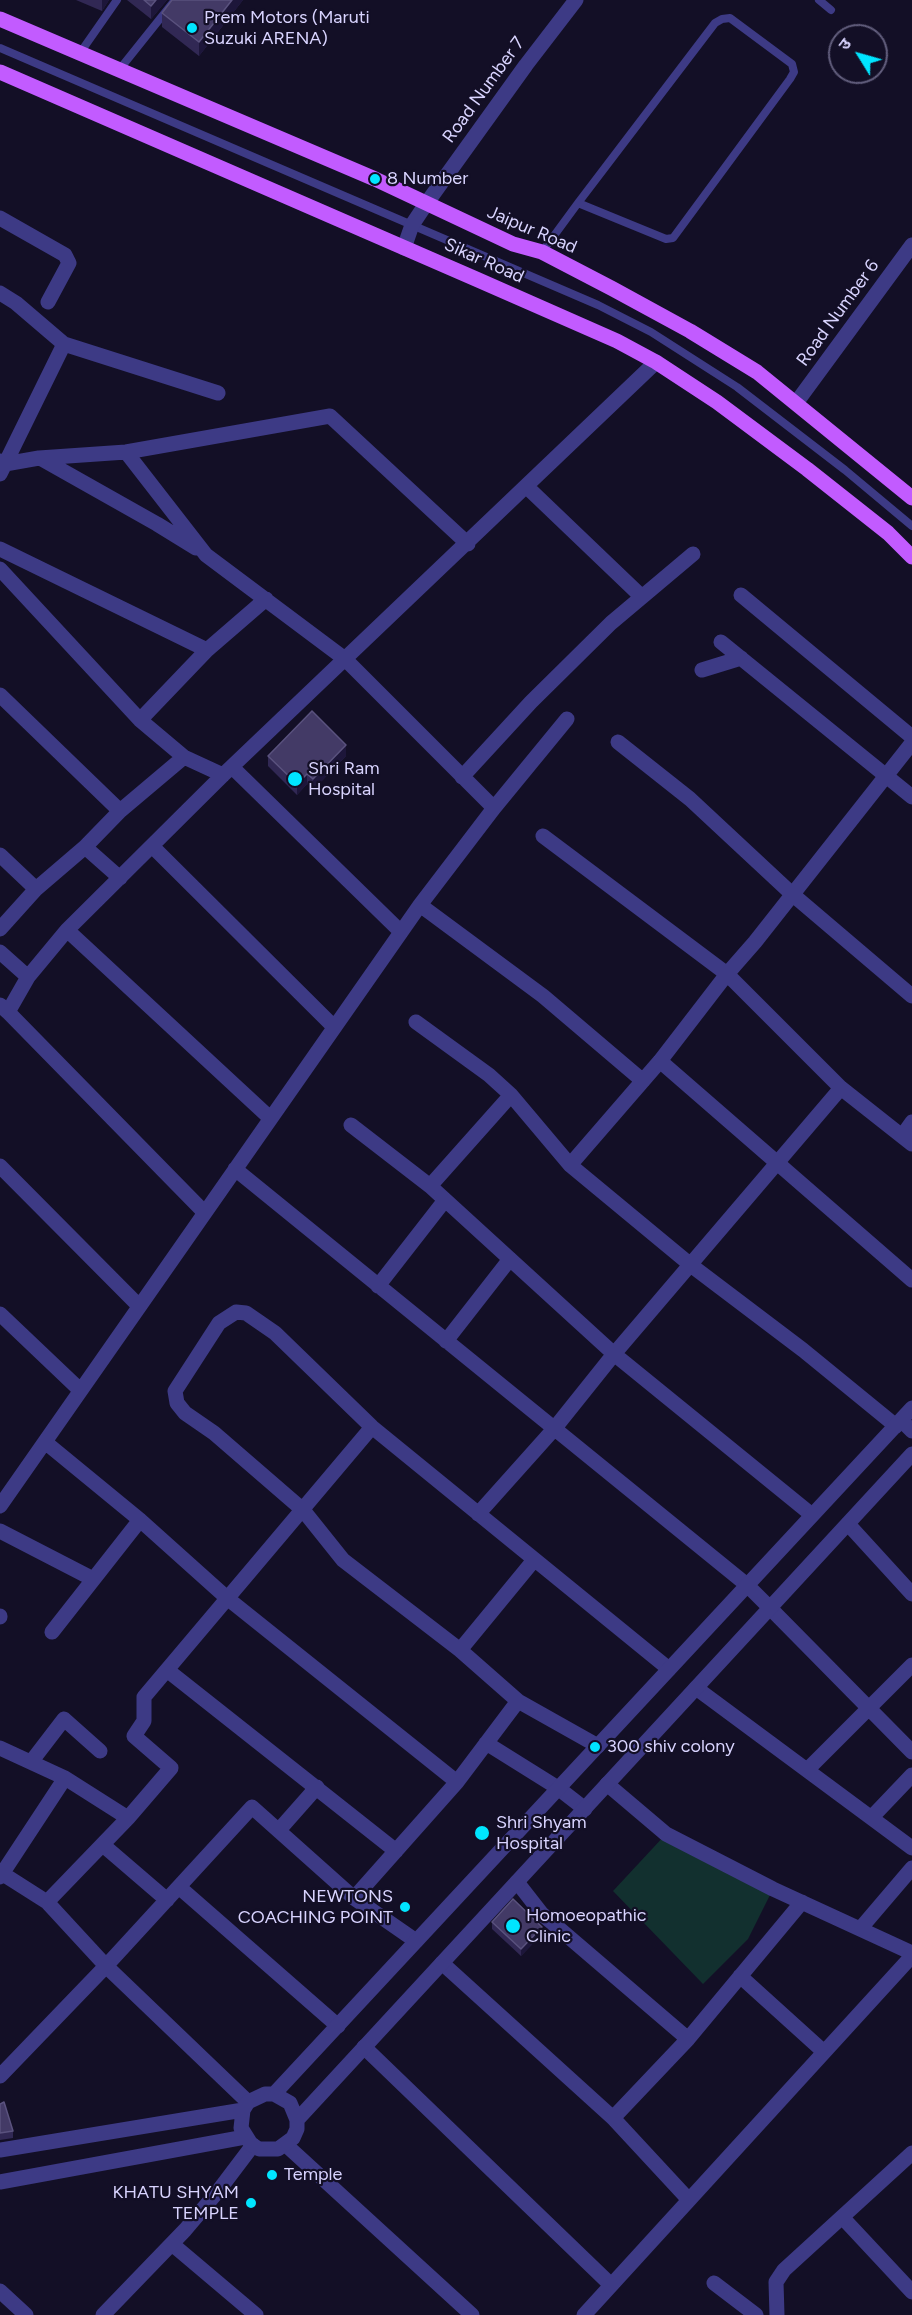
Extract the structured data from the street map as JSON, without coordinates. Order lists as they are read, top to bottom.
{
  "streets": {
    "main road": ["Jaipur Road", "Sikar Road"],
    "street": ["Road Number 7", "Road Number 6"]
  },
  "crossings": [
    ["Road Number 7", "Jaipur Road"],
    ["Road Number 7", "Sikar Road"],
    ["Jaipur Road", "Road Number 6"]
  ],
  "places": [
    "Prem Motors (Maruti Suzuki ARENA)",
    "8 Number",
    "Shri Ram Hospital",
    "300 shiv colony",
    "Shri Shyam Hospital",
    "NEWTONS COACHING POINT",
    "Homoeopathic Clinic",
    "Temple",
    "KHATU SHYAM TEMPLE"
  ],
  "north": "top left"
}
